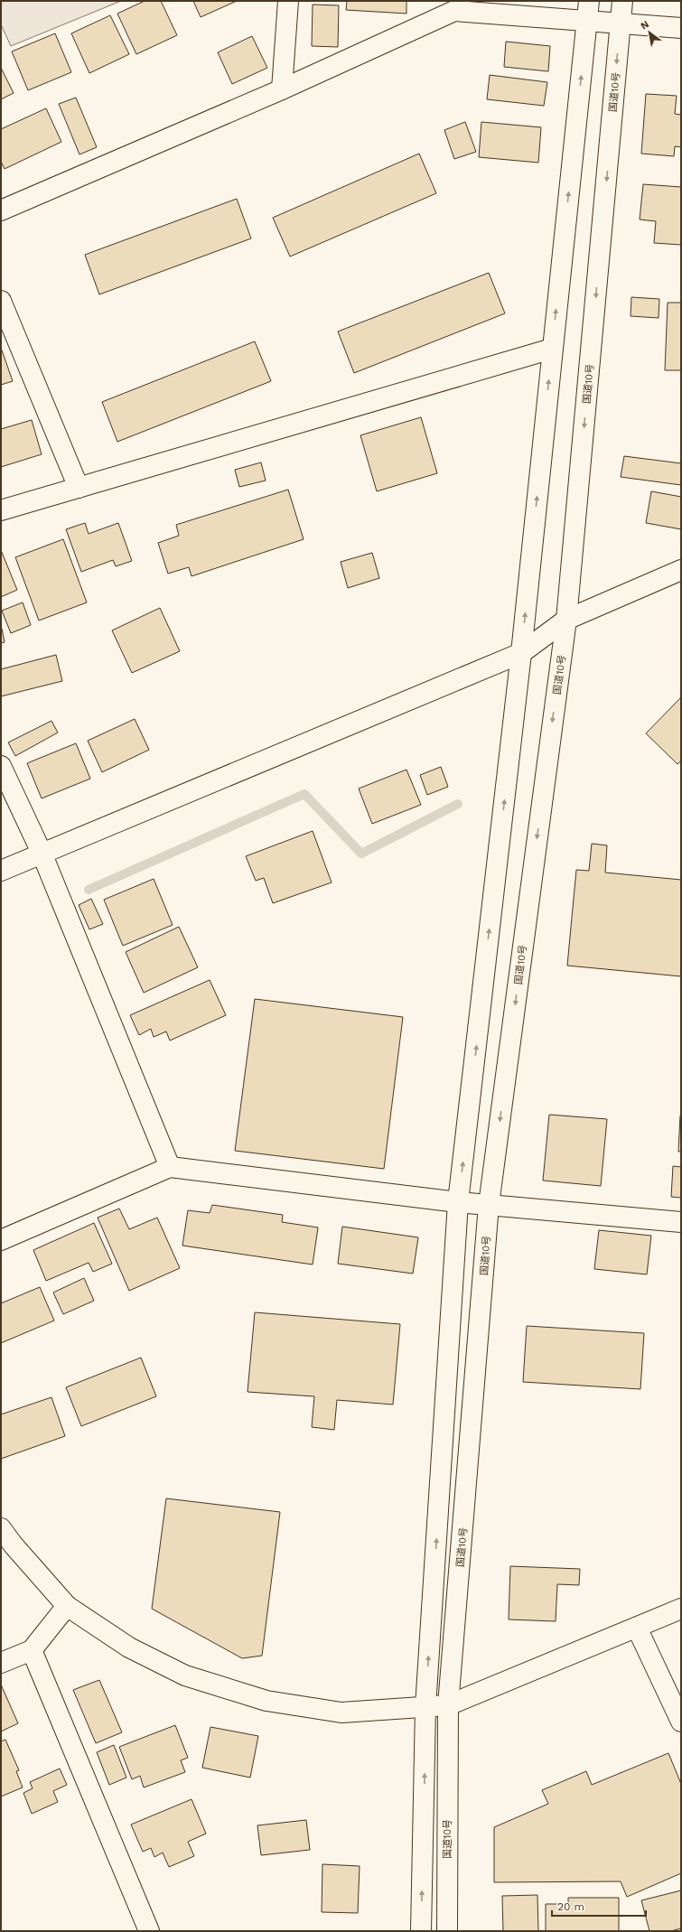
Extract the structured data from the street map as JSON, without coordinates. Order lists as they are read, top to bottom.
{
  "streets": {
    "main road": ["国道10号"]
  },
  "scale_bar": "20 m",
  "north": "top left"
}
